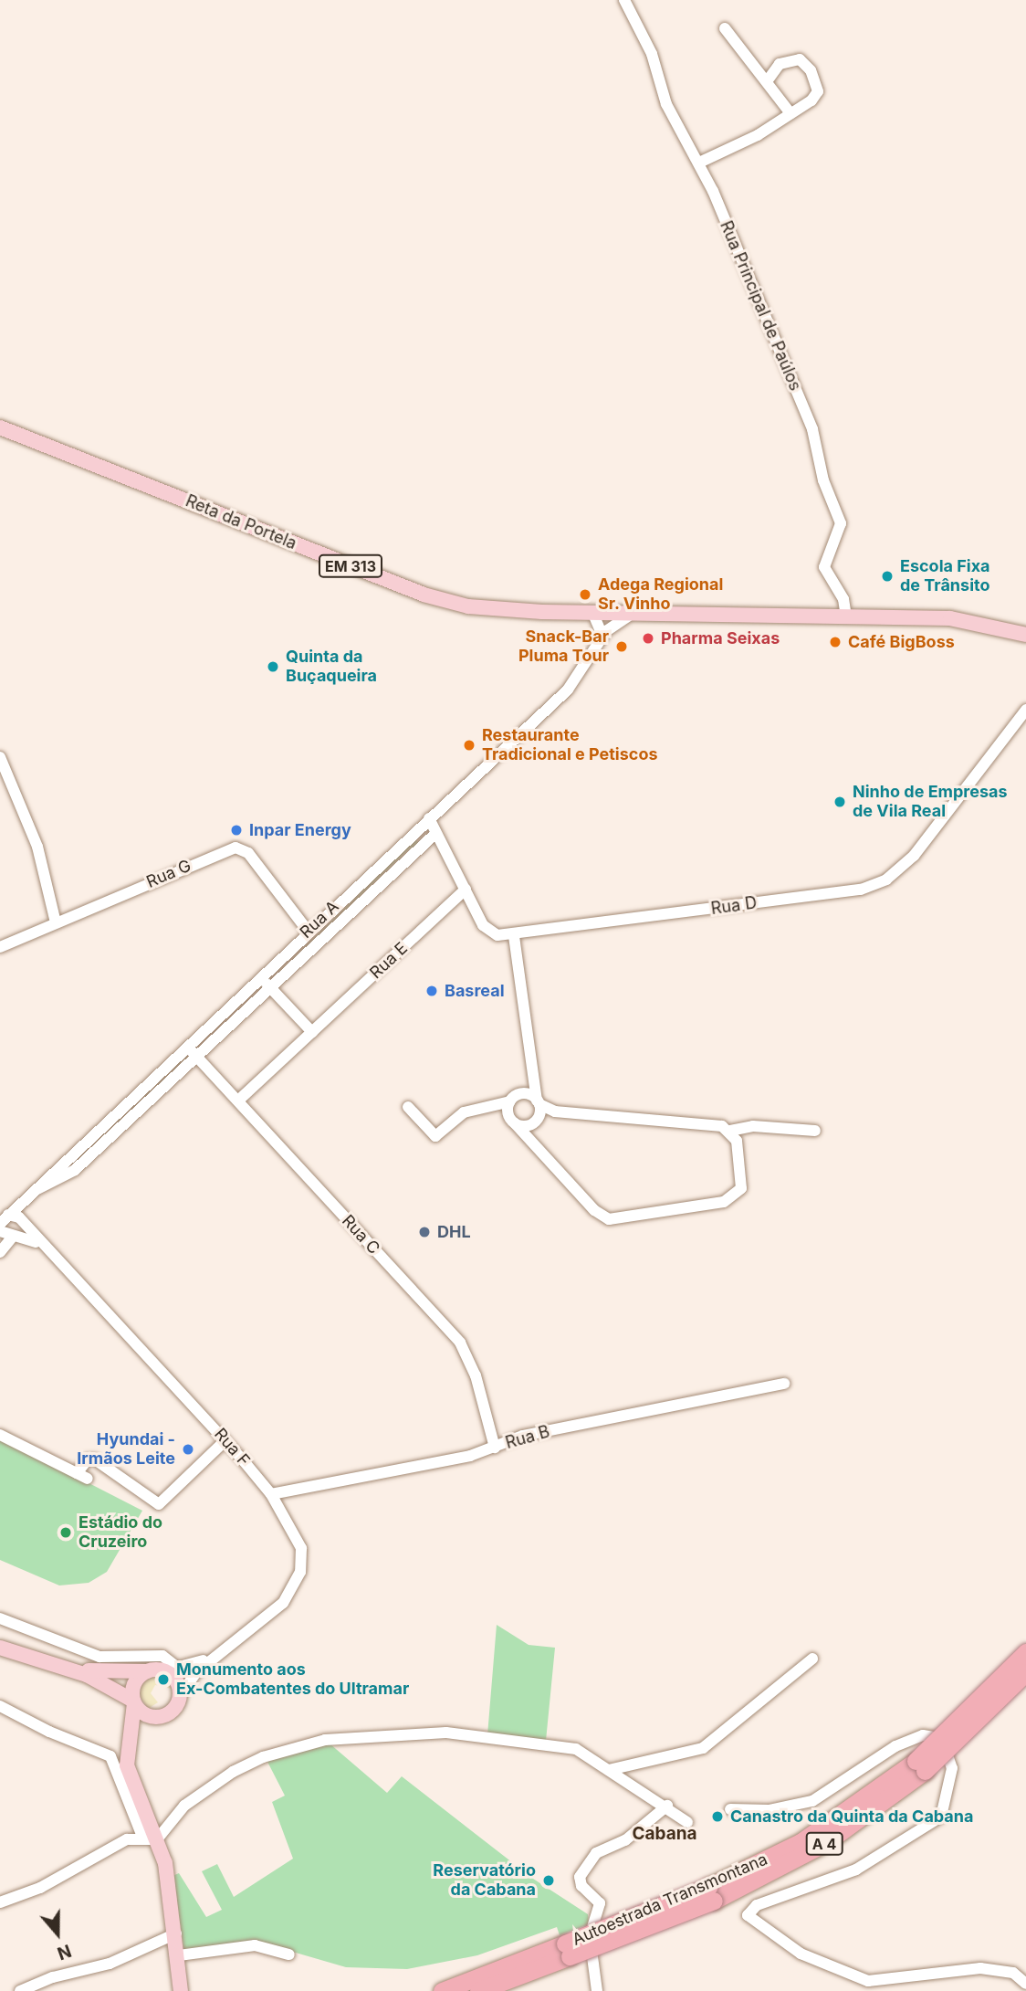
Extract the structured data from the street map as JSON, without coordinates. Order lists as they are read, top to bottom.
{
  "streets": {
    "highway": ["A 4", "Autoestrada Transmontana"],
    "main road": ["Reta da Portela", "EM 313"],
    "street": [
      "Rua Principal de Paúlos",
      "Rua G",
      "Rua D",
      "Rua A",
      "Rua E",
      "Rua C",
      "Rua B",
      "Rua F"
    ]
  },
  "crossings": [
    ["Rua Principal de Paúlos", "EM 313"],
    ["Reta da Portela", "EM 313"],
    ["Rua G", "Rua A"],
    ["Rua D", "Rua A"],
    ["Rua D", "Rua E"],
    ["Rua A", "Rua C"],
    ["Rua E", "Rua C"],
    ["Rua C", "Rua B"],
    ["Rua B", "Rua F"]
  ],
  "districts": ["Cabana"],
  "places": [
    "Escola Fixa de Trânsito",
    "Adega Regional Sr. Vinho",
    "Pharma Seixas",
    "Café BigBoss",
    "Snack-Bar Pluma Tour",
    "Quinta da Buçaqueira",
    "Restaurante Tradicional e Petiscos",
    "Ninho de Empresas de Vila Real",
    "Inpar Energy",
    "Basreal",
    "DHL",
    "Hyundai - Irmãos Leite",
    "Estádio do Cruzeiro",
    "Monumento aos Ex-Combatentes do Ultramar",
    "Canastro da Quinta da Cabana",
    "Reservatório da Cabana"
  ],
  "north": "bottom"
}
